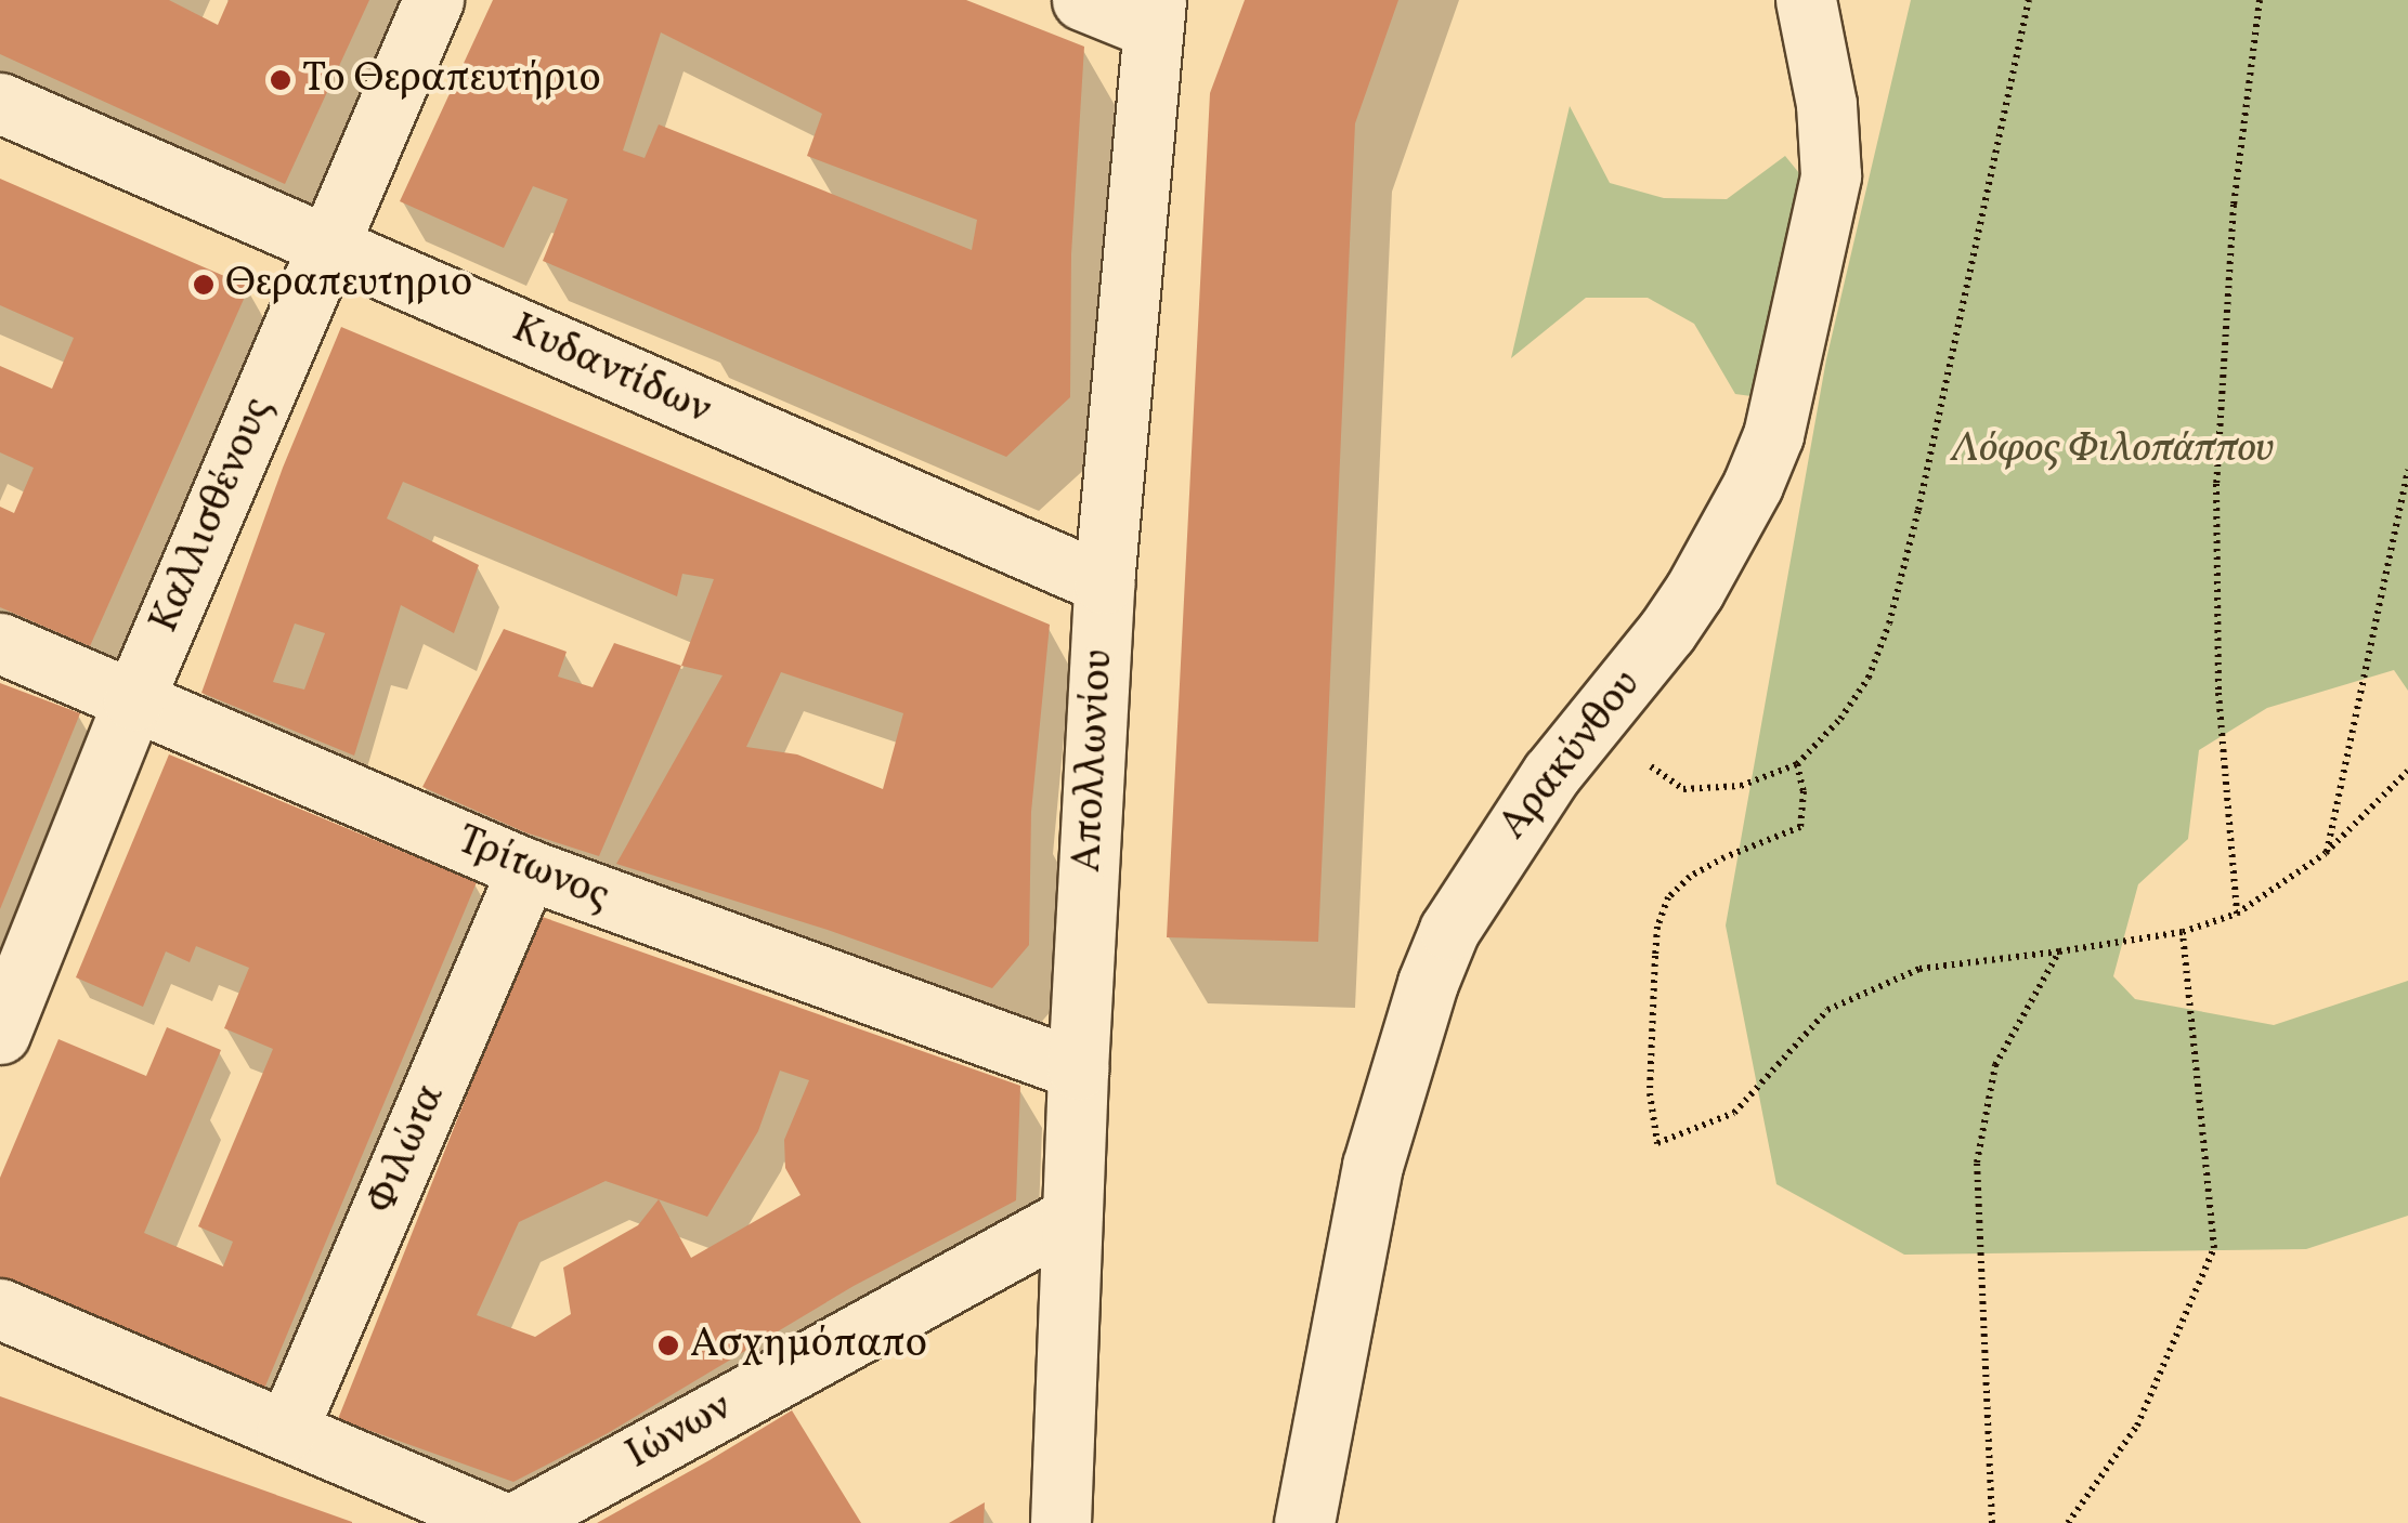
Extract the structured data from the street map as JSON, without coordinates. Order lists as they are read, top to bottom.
{
  "streets": {
    "street": [
      "Κυδαντίδων",
      "Καλλισθένους",
      "Αρακύνθου",
      "Απολλωνίου",
      "Τρίτωνος",
      "Φιλώτα",
      "Ιώνων"
    ]
  },
  "crossings": [
    ["Κυδαντίδων", "Καλλισθένους"],
    ["Κυδαντίδων", "Απολλωνίου"],
    ["Καλλισθένους", "Τρίτωνος"],
    ["Απολλωνίου", "Τρίτωνος"],
    ["Απολλωνίου", "Ιώνων"],
    ["Τρίτωνος", "Φιλώτα"]
  ],
  "parks": ["Λόφος Φιλοπάππου"],
  "places": ["Το Θεραπευτήριο", "Θεραπευτηριο", "Ασχημόπαπο"]
}
